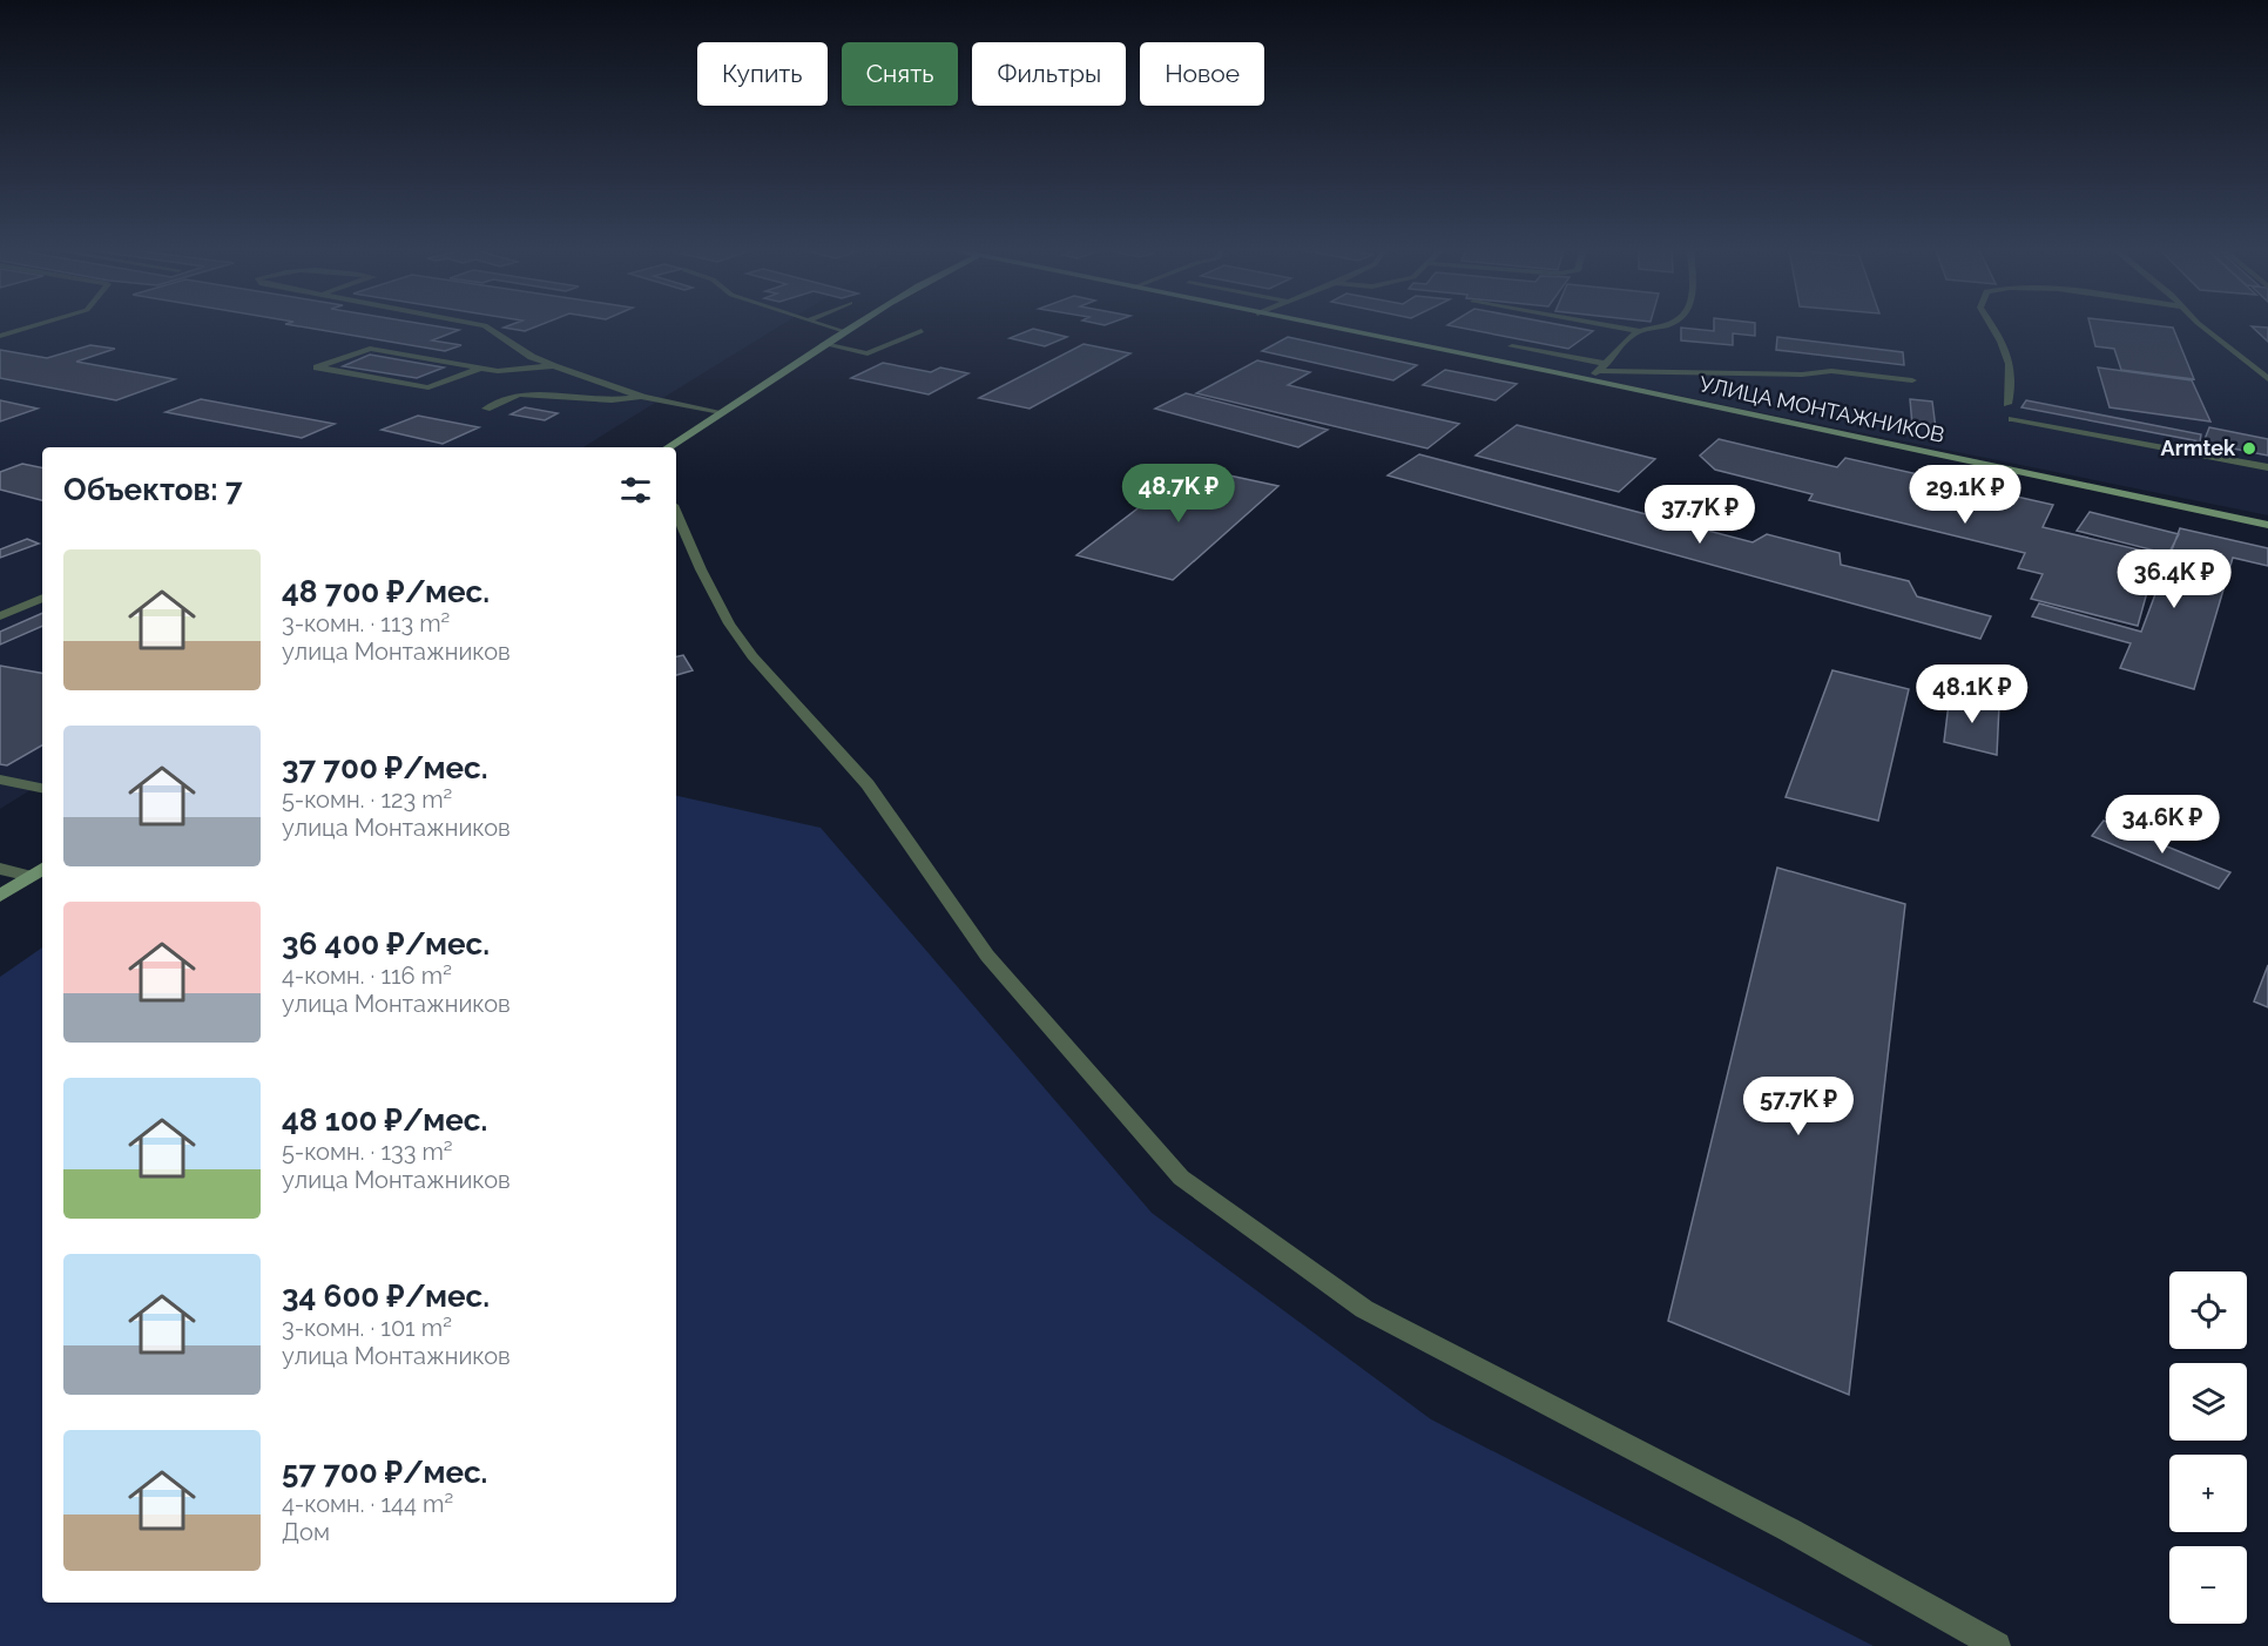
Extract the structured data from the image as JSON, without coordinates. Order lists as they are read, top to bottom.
{
  "streets": {
    "main road": ["УЛИЦА МОНТАЖНИКОВ"]
  },
  "places": ["Armtek"],
  "page": {
    "chip": [
      "Купить",
      "Снять",
      "Фильтры",
      "Новое"
    ],
    "heading": "Объектов: 7",
    "price": [
      "48.7K ₽",
      "29.1K ₽",
      "37.7K ₽",
      "36.4K ₽",
      "48.1K ₽",
      "34.6K ₽",
      "57.7K ₽"
    ],
    "list": [
      {
        "name": "48 700 ₽/мес.",
        "note": "3-комн. · 113 m² · улица Монтажников"
      },
      {
        "name": "37 700 ₽/мес.",
        "note": "5-комн. · 123 m² · улица Монтажников"
      },
      {
        "name": "36 400 ₽/мес.",
        "note": "4-комн. · 116 m² · улица Монтажников"
      },
      {
        "name": "48 100 ₽/мес.",
        "note": "5-комн. · 133 m² · улица Монтажников"
      },
      {
        "name": "34 600 ₽/мес.",
        "note": "3-комн. · 101 m² · улица Монтажников"
      },
      {
        "name": "57 700 ₽/мес.",
        "note": "4-комн. · 144 m² · Дом"
      }
    ],
    "map_buttons": ["+", "−"]
  }
}
